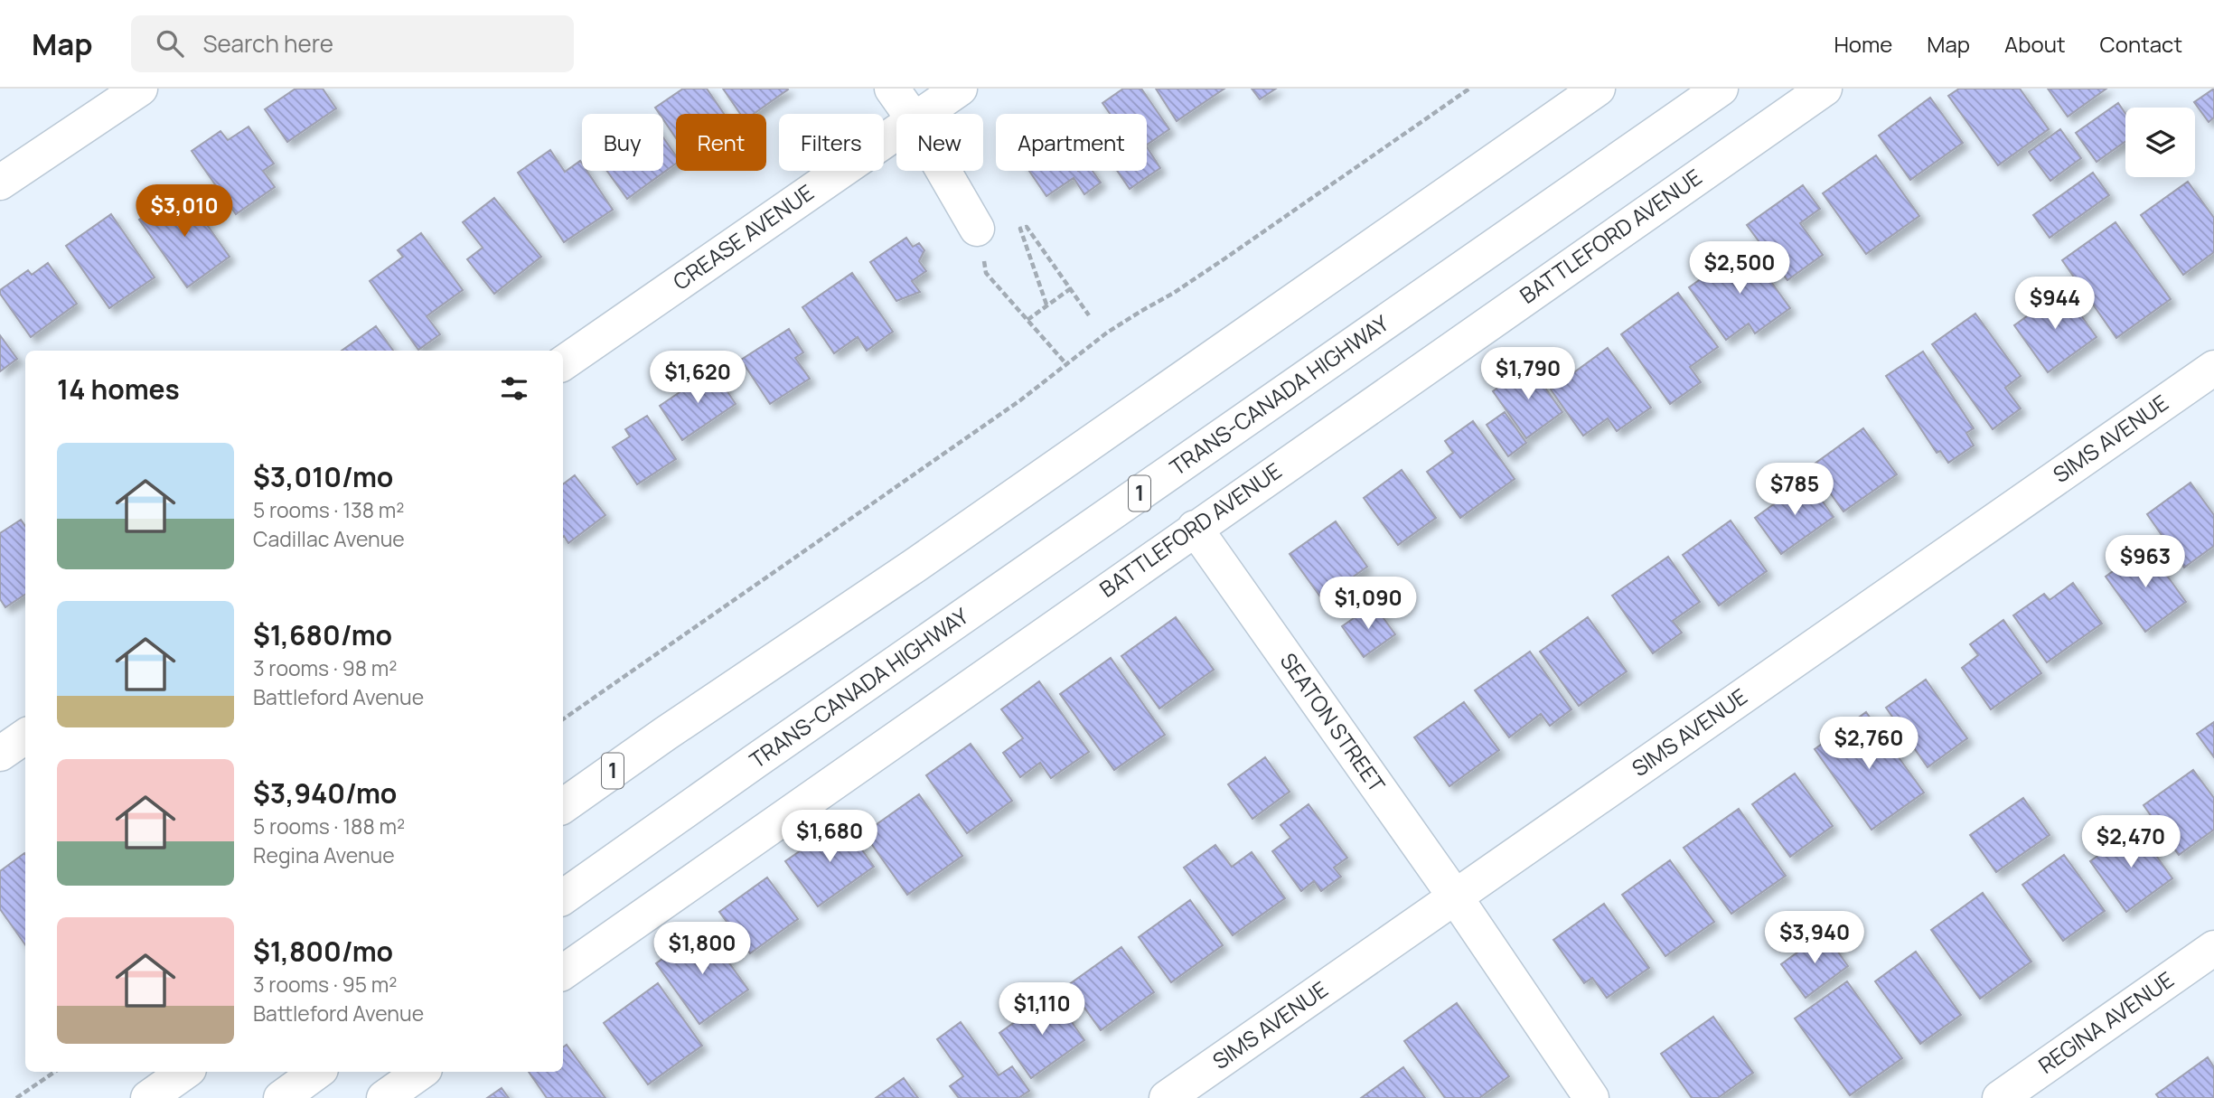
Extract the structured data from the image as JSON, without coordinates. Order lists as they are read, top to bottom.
{
  "streets": {
    "main road": [
      "BATTLEFORD AVENUE",
      "CREASE AVENUE",
      "TRANS-CANADA HIGHWAY",
      "SIMS AVENUE",
      "1",
      "SEATON STREET",
      "REGINA AVENUE"
    ]
  },
  "crossings": [
    ["BATTLEFORD AVENUE", "SEATON STREET"],
    ["SIMS AVENUE", "SEATON STREET"]
  ],
  "page": {
    "header": "Map",
    "search": "Search here",
    "nav": [
      "Home",
      "Map",
      "About",
      "Contact"
    ],
    "chip": [
      "Buy",
      "Rent",
      "Filters",
      "New",
      "Apartment"
    ],
    "price": [
      "$3,010",
      "$2,500",
      "$944",
      "$1,790",
      "$1,620",
      "$785",
      "$963",
      "$1,090",
      "$2,760",
      "$1,680",
      "$2,470",
      "$3,940",
      "$1,800",
      "$1,110"
    ],
    "heading": "14 homes",
    "list": [
      {
        "name": "$3,010/mo",
        "note": "5 rooms · 138 m² · Cadillac Avenue"
      },
      {
        "name": "$1,680/mo",
        "note": "3 rooms · 98 m² · Battleford Avenue"
      },
      {
        "name": "$3,940/mo",
        "note": "5 rooms · 188 m² · Regina Avenue"
      },
      {
        "name": "$1,800/mo",
        "note": "3 rooms · 95 m² · Battleford Avenue"
      }
    ]
  }
}
